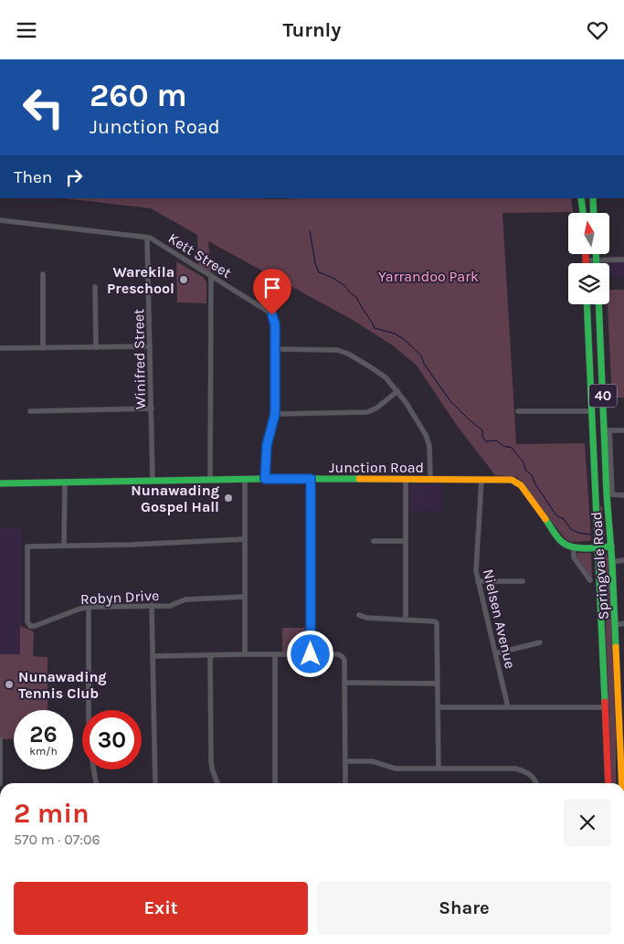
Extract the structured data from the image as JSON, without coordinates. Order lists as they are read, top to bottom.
{
  "streets": {
    "main road": ["40", "Junction Road", "Springvale Road"],
    "street": [
      "Kett Street",
      "Winifred Street",
      "Robyn Drive",
      "Nielsen Avenue"
    ]
  },
  "crossings": [
    ["Kett Street", "Winifred Street"],
    ["Kett Street", "Junction Road"],
    ["Winifred Street", "Junction Road"],
    ["Junction Road", "Nielsen Avenue"]
  ],
  "parks": ["Yarrandoo Park"],
  "places": ["Warekila Preschool", "Nunawading Gospel Hall", "Nunawading Tennis Club"],
  "north": "top",
  "page": {
    "header": "Turnly",
    "turn": ["260 m", "Junction Road"],
    "then": "Then",
    "speed": "26 km/h",
    "limit": "30",
    "heading": ["2 min", "570 m · 07:06"],
    "buttons": ["Exit", "Share"]
  }
}
